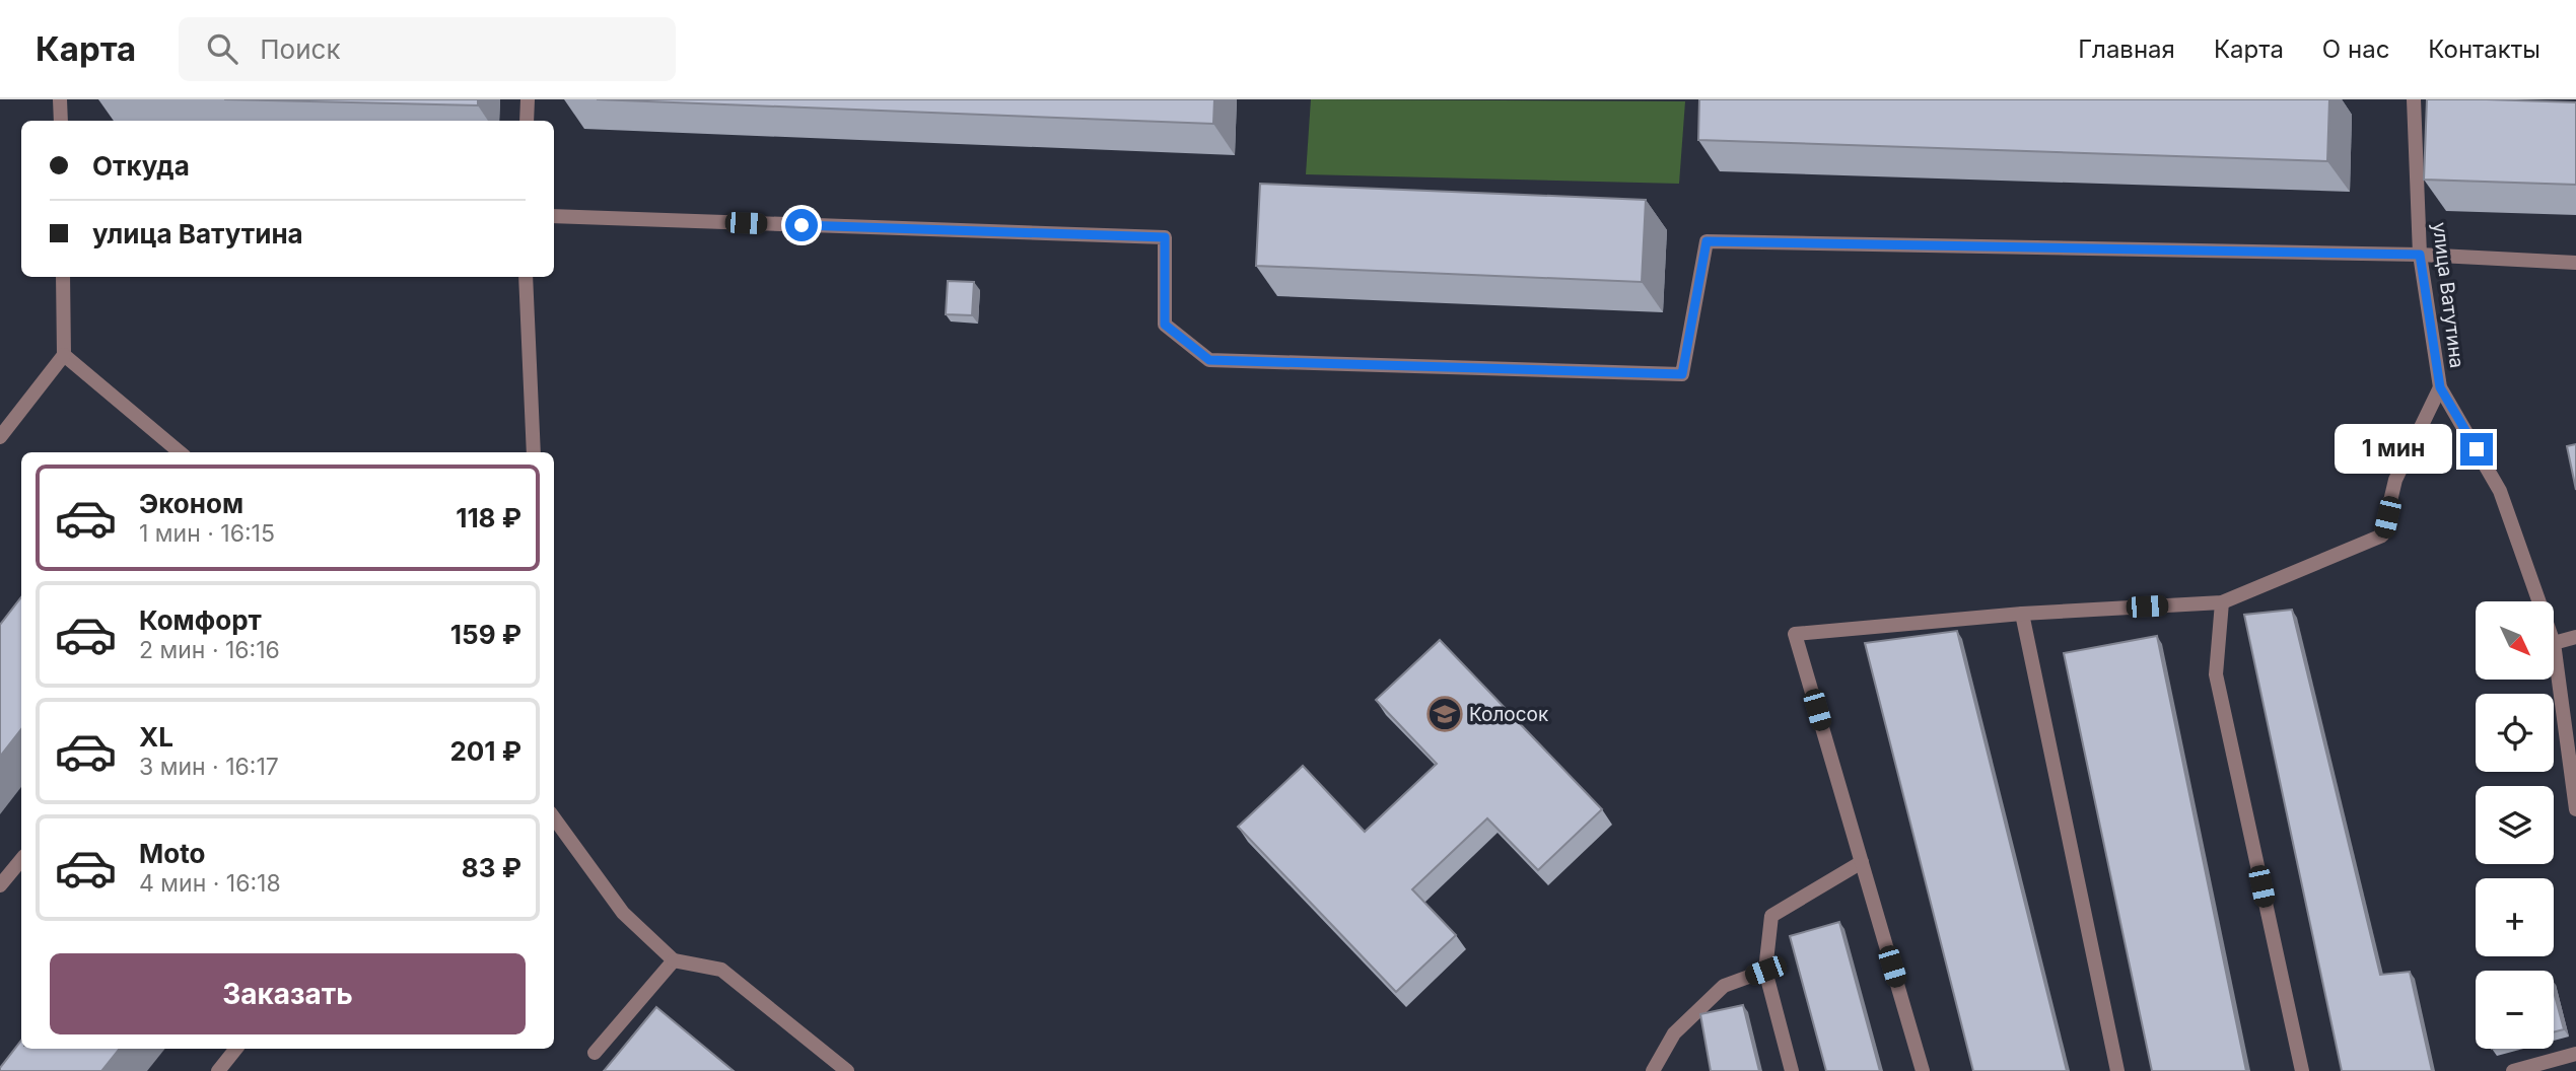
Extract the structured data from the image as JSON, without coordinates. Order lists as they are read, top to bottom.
{
  "streets": {
    "street": ["улица Ватутина"]
  },
  "places": {
    "school or university": ["Колосок"]
  },
  "north": "bottom right",
  "page": {
    "header": "Карта",
    "search": "Поиск",
    "nav": [
      "Главная",
      "Карта",
      "О нас",
      "Контакты"
    ],
    "banner": ["Откуда", "улица Ватутина"],
    "bubble": "1 мин",
    "list": [
      {
        "name": "Эконом",
        "note": "1 мин · 16:15",
        "value": "118 ₽"
      },
      {
        "name": "Комфорт",
        "note": "2 мин · 16:16",
        "value": "159 ₽"
      },
      {
        "name": "XL",
        "note": "3 мин · 16:17",
        "value": "201 ₽"
      },
      {
        "name": "Moto",
        "note": "4 мин · 16:18",
        "value": "83 ₽"
      }
    ],
    "map_buttons": ["+", "−"],
    "buttons": "Заказать"
  }
}
